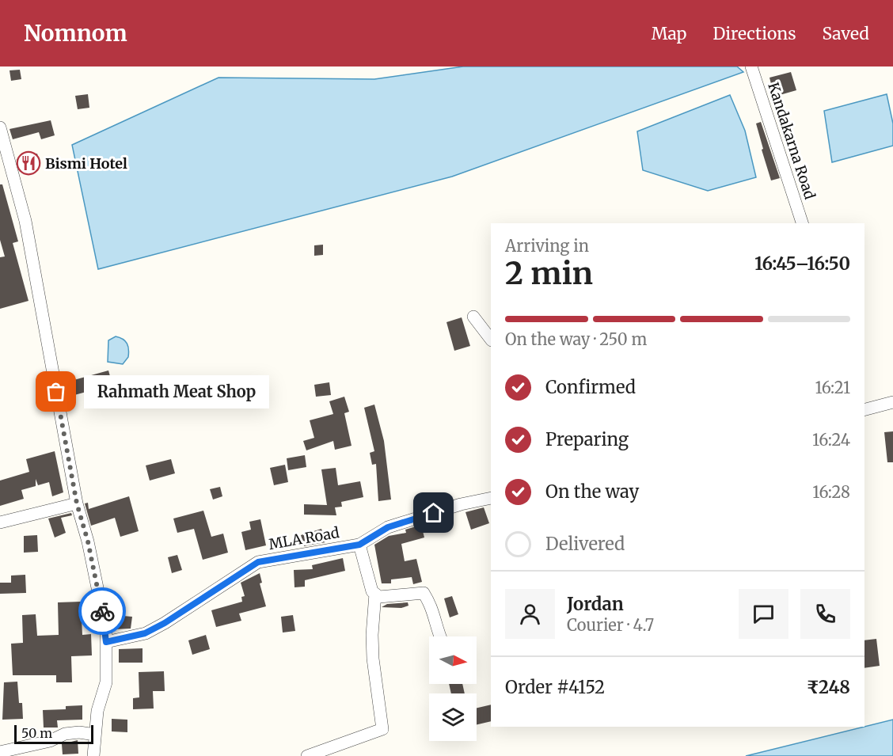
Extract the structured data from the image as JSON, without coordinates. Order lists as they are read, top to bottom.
{
  "streets": {
    "street": ["Kandakarna Road", "MLA Road"]
  },
  "places": {
    "restaurant": ["Bismi Hotel"],
    "other": ["Rahmath Meat Shop"]
  },
  "scale_bar": "50 m",
  "north": "right",
  "page": {
    "header": "Nomnom",
    "nav": ["Map", "Directions", "Saved"],
    "heading": ["2 min", "Arriving in", "16:45–16:50"],
    "panel": [
      "Jordan",
      "Courier · 4.7",
      "Order #4152",
      "₹248"
    ],
    "bar": "On the way · 250 m",
    "list": [
      ["Confirmed", "16:21"],
      ["Preparing", "16:24"],
      ["On the way", "16:28"],
      "Delivered"
    ],
    "bubble": "Rahmath Meat Shop",
    "scale": "50 m"
  }
}
